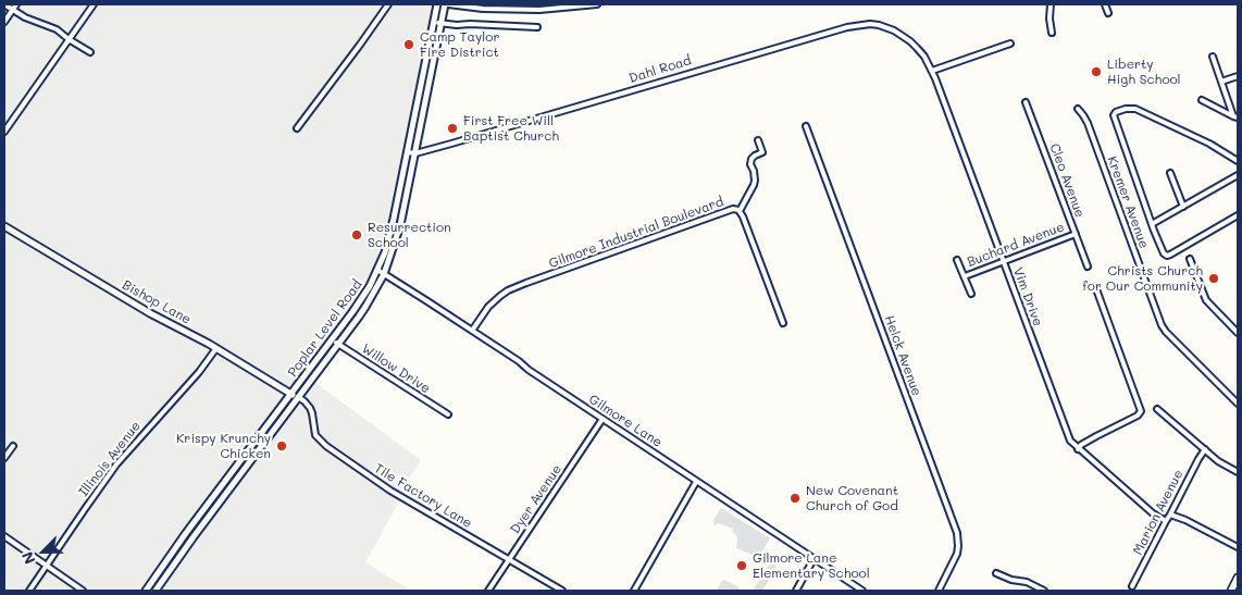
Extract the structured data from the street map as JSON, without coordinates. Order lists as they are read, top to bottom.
{
  "streets": {
    "main road": ["Bishop Lane", "Poplar Level Road"],
    "street": [
      "Dahl Road",
      "Cleo Avenue",
      "Kremer Avenue",
      "Gilmore Industrial Boulevard",
      "Buchard Avenue",
      "Vim Drive",
      "Helck Avenue",
      "Willow Drive",
      "Gilmore Lane",
      "Illinois Avenue",
      "Tile Factory Lane",
      "Dyer Avenue",
      "Marion Avenue"
    ]
  },
  "crossings": [
    ["Dahl Road", "Vim Drive"],
    ["Dahl Road", "Poplar Level Road"],
    ["Cleo Avenue", "Buchard Avenue"],
    ["Gilmore Industrial Boulevard", "Gilmore Lane"],
    ["Buchard Avenue", "Vim Drive"],
    ["Vim Drive", "Marion Avenue"],
    ["Bishop Lane", "Poplar Level Road"],
    ["Bishop Lane", "Illinois Avenue"],
    ["Bishop Lane", "Tile Factory Lane"],
    ["Poplar Level Road", "Willow Drive"],
    ["Poplar Level Road", "Gilmore Lane"],
    ["Poplar Level Road", "Tile Factory Lane"],
    ["Gilmore Lane", "Dyer Avenue"],
    ["Tile Factory Lane", "Dyer Avenue"]
  ],
  "places": [
    "Camp Taylor Fire District",
    "Liberty High School",
    "First Free Will Baptist Church",
    "Resurrection School",
    "Christs Church for Our Community",
    "Krispy Krunchy Chicken",
    "New Covenant Church of God",
    "Gilmore Lane Elementary School"
  ],
  "north": "bottom left"
}
